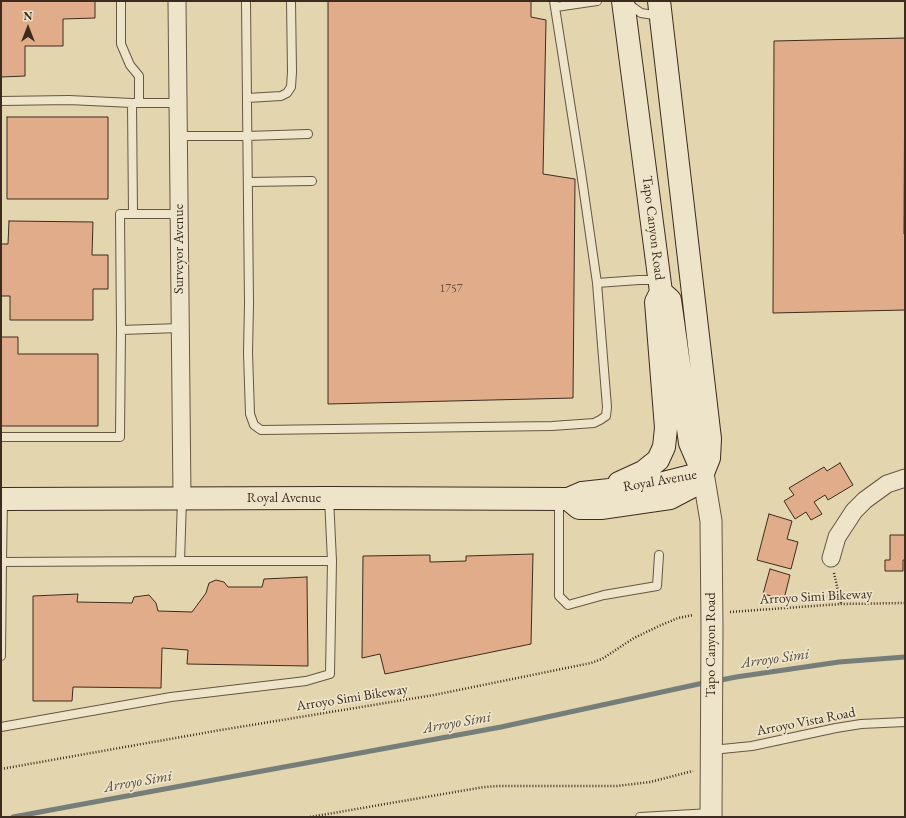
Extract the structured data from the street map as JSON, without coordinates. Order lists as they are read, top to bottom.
{
  "streets": {
    "main road": ["Tapo Canyon Road", "Royal Avenue"],
    "street": ["Surveyor Avenue"],
    "lane": ["Arroyo Vista Road"],
    "path": ["Arroyo Simi Bikeway"]
  },
  "crossings": [
    ["Tapo Canyon Road", "Royal Avenue"],
    ["Tapo Canyon Road", "Arroyo Vista Road"],
    ["Surveyor Avenue", "Royal Avenue"]
  ],
  "water": ["Arroyo Simi"],
  "house_numbers": ["1757"],
  "north": "top"
}
